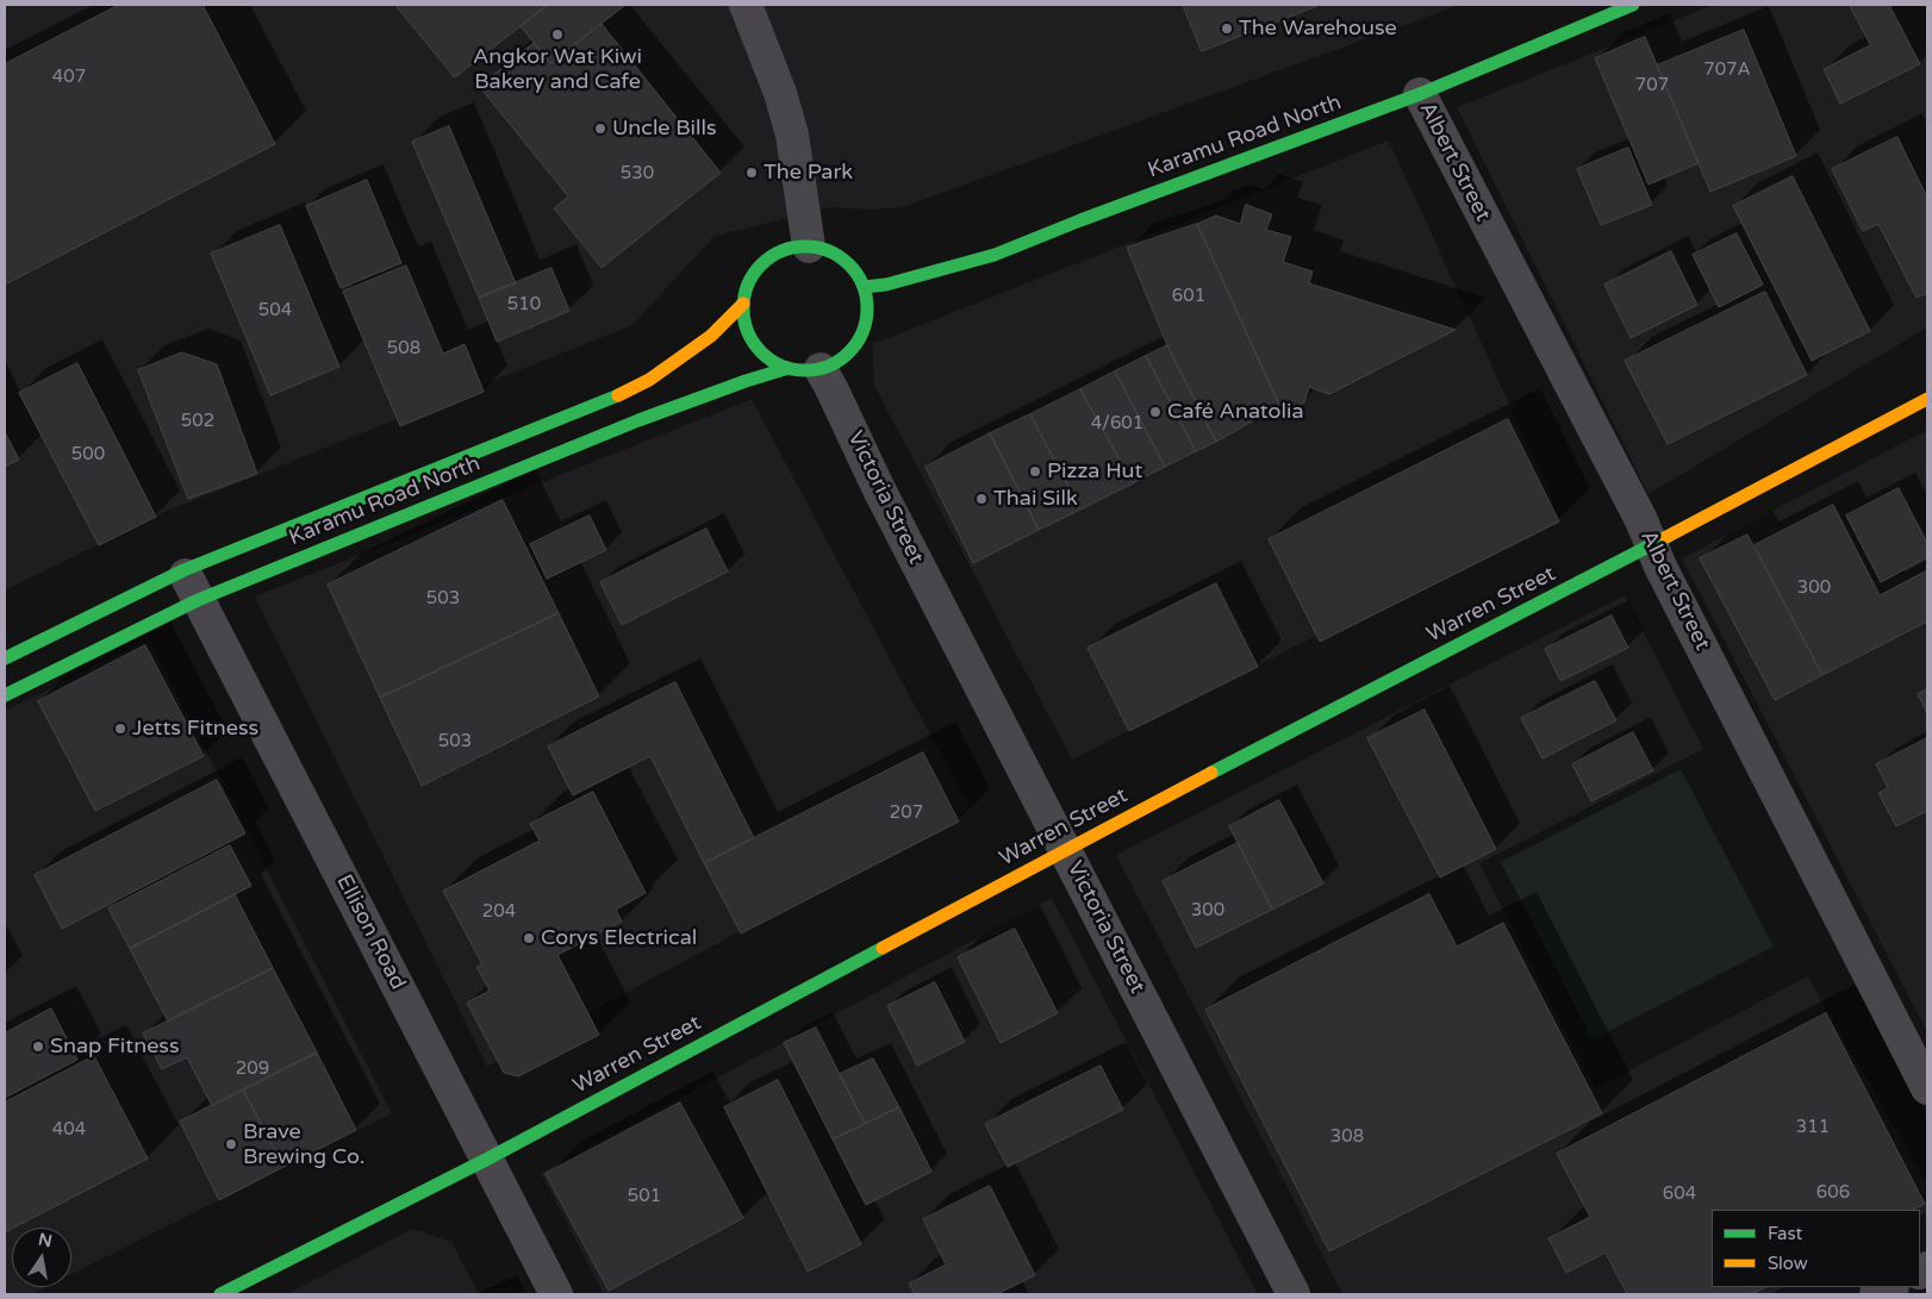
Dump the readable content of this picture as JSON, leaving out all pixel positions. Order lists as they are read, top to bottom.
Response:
{
  "streets": {
    "main road": ["Karamu Road North", "Warren Street"],
    "street": ["Albert Street", "Victoria Street", "Ellison Road"]
  },
  "crossings": [
    ["Karamu Road North", "Albert Street"],
    ["Karamu Road North", "Victoria Street"],
    ["Karamu Road North", "Ellison Road"],
    ["Albert Street", "Warren Street"],
    ["Victoria Street", "Warren Street"],
    ["Warren Street", "Ellison Road"]
  ],
  "places": [
    "The Warehouse",
    "Angkor Wat Kiwi Bakery and Cafe",
    "Uncle Bills",
    "The Park",
    "Café Anatolia",
    "Pizza Hut",
    "Thai Silk",
    "Jetts Fitness",
    "Corys Electrical",
    "Snap Fitness",
    "Brave Brewing Co."
  ],
  "house_numbers": [
    "707A",
    "407",
    "707",
    "530",
    "601",
    "510",
    "504",
    "508",
    "502",
    "4/601",
    "500",
    "300",
    "503",
    "503",
    "207",
    "300",
    "204",
    "209",
    "311",
    "404",
    "308",
    "606",
    "604",
    "501"
  ],
  "legend": ["Fast", "Slow"],
  "north": "top"
}
